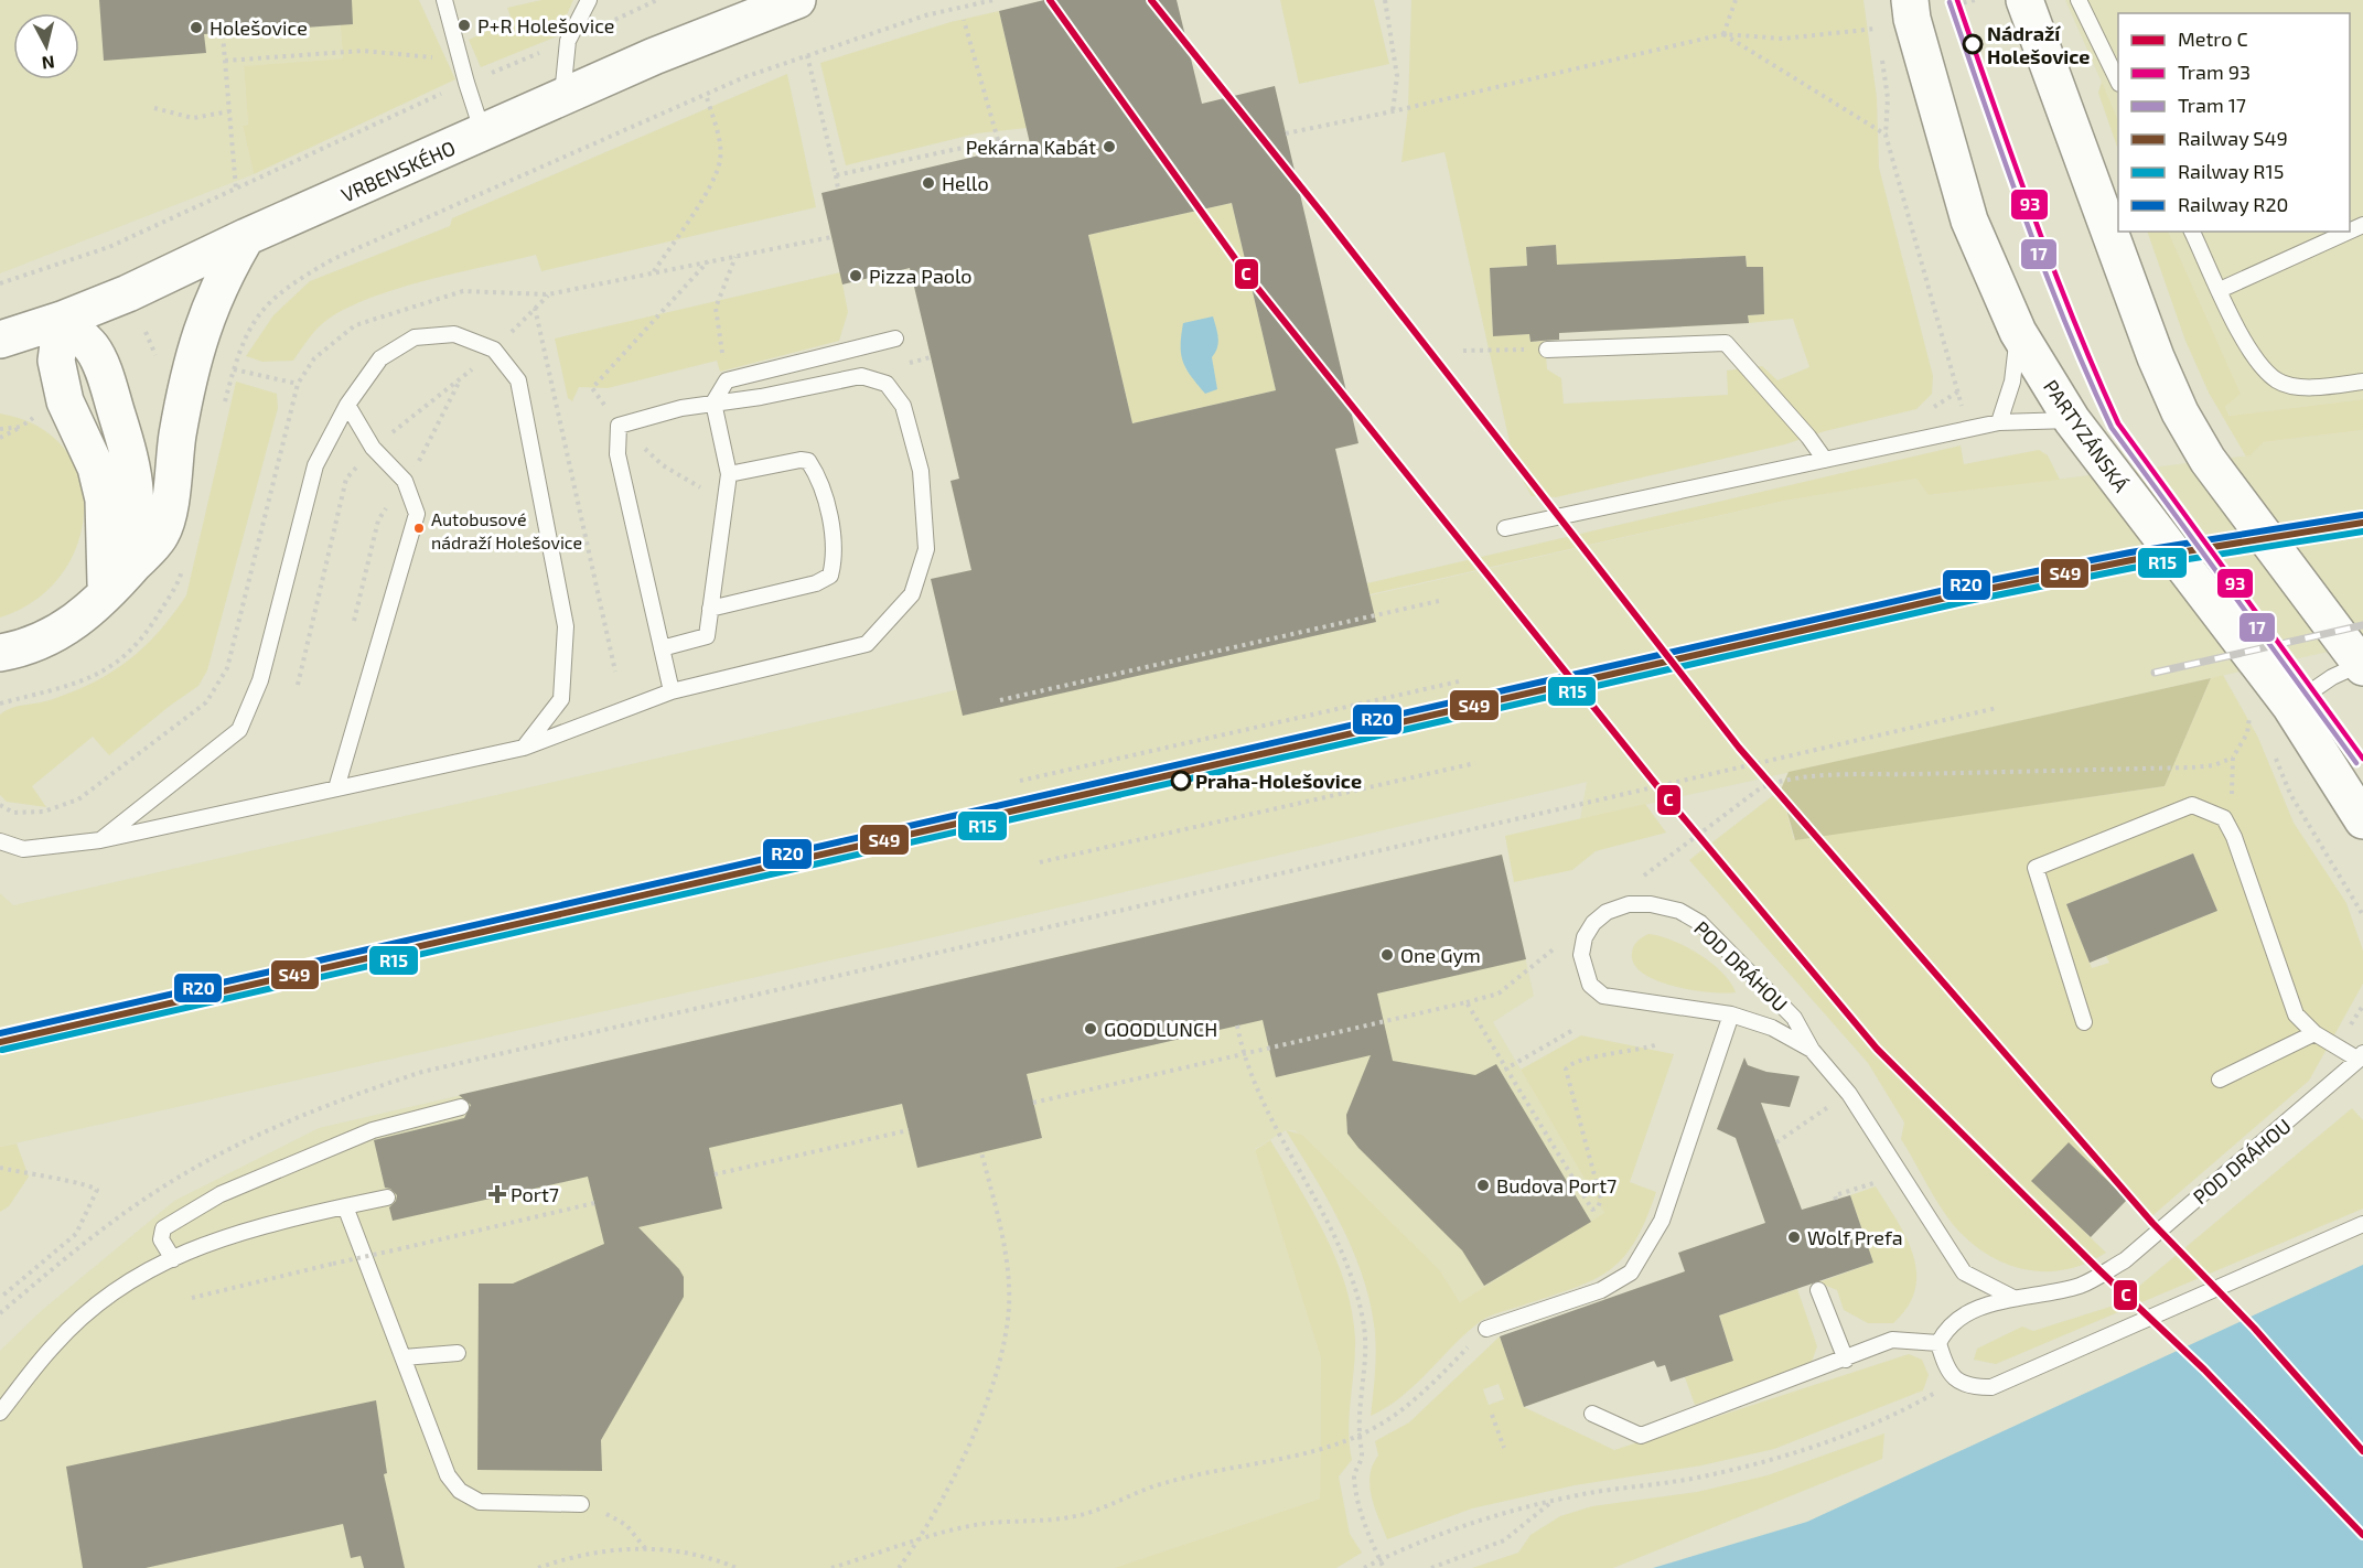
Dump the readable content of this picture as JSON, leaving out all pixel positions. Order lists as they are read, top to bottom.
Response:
{
  "streets": {
    "main road": ["VRBENSKÉHO", "PARTYZÁNSKÁ"],
    "lane": ["POD DRÁHOU"]
  },
  "places": {
    "other": [
      "P+R Holešovice",
      "Holešovice",
      "Nádraží Holešovice",
      "Pekárna Kabát",
      "Hello",
      "Pizza Paolo",
      "Autobusové nádraží Holešovice",
      "Praha-Holešovice",
      "One Gym",
      "GOODLUNCH",
      "Budova Port7",
      "Wolf Prefa"
    ],
    "health": ["Port7"]
  },
  "lines": [
    "metro line C",
    "tram line 93",
    "tram line 17",
    "rail line R20",
    "rail line S49",
    "rail line R15"
  ],
  "legend": [
    "Metro C",
    "Tram 93",
    "Tram 17",
    "Railway S49",
    "Railway R15",
    "Railway R20"
  ],
  "north": "bottom"
}
